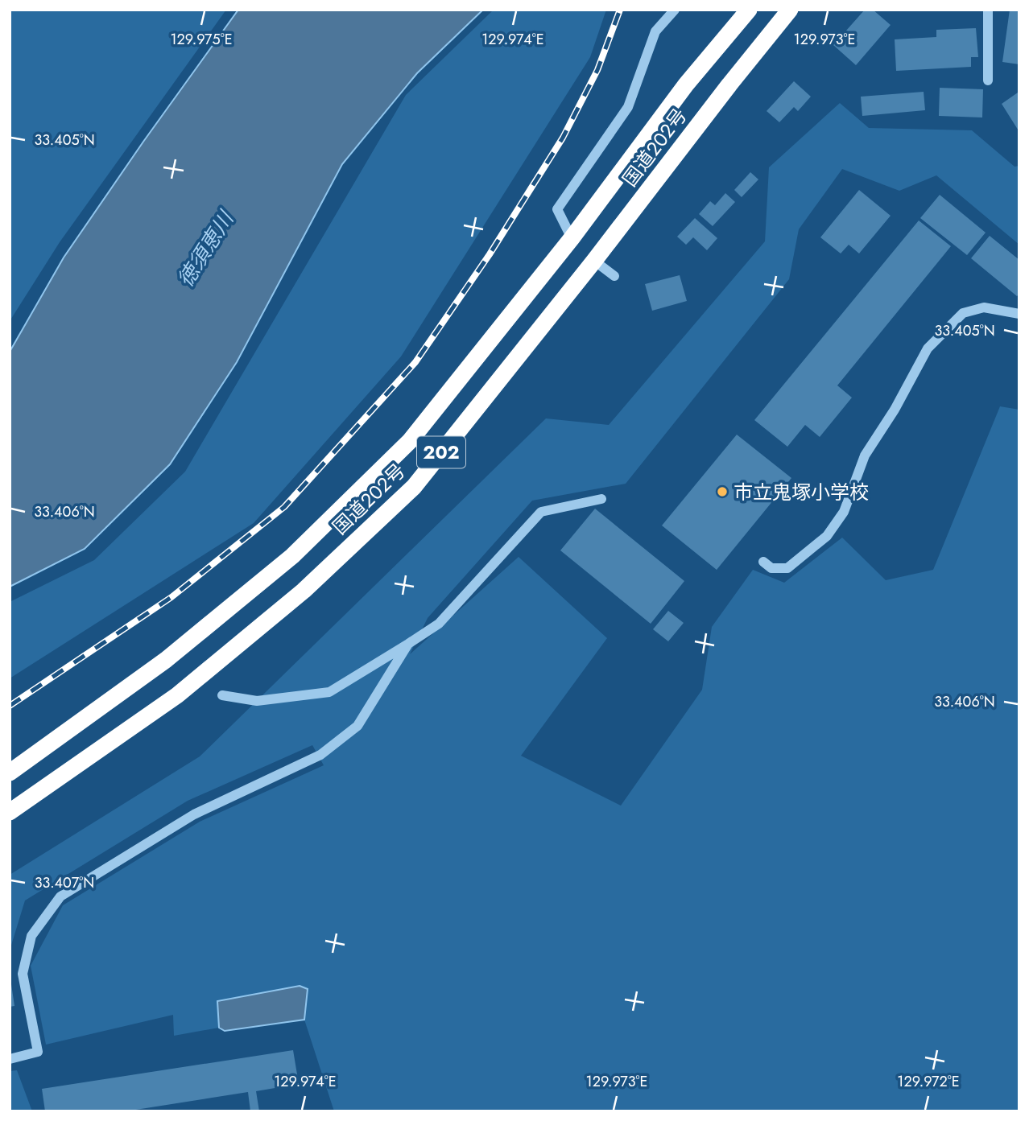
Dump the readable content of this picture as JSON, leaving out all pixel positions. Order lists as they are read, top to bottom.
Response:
{
  "streets": {
    "highway": ["国道202号", "202"]
  },
  "water": ["徳須恵川"],
  "places": ["市立鬼塚小学校"],
  "coordinates": [
    "129.975°E",
    "129.974°E",
    "129.973°E",
    "33.405°N",
    "33.406°N",
    "33.407°N",
    "129.972°E"
  ]
}
